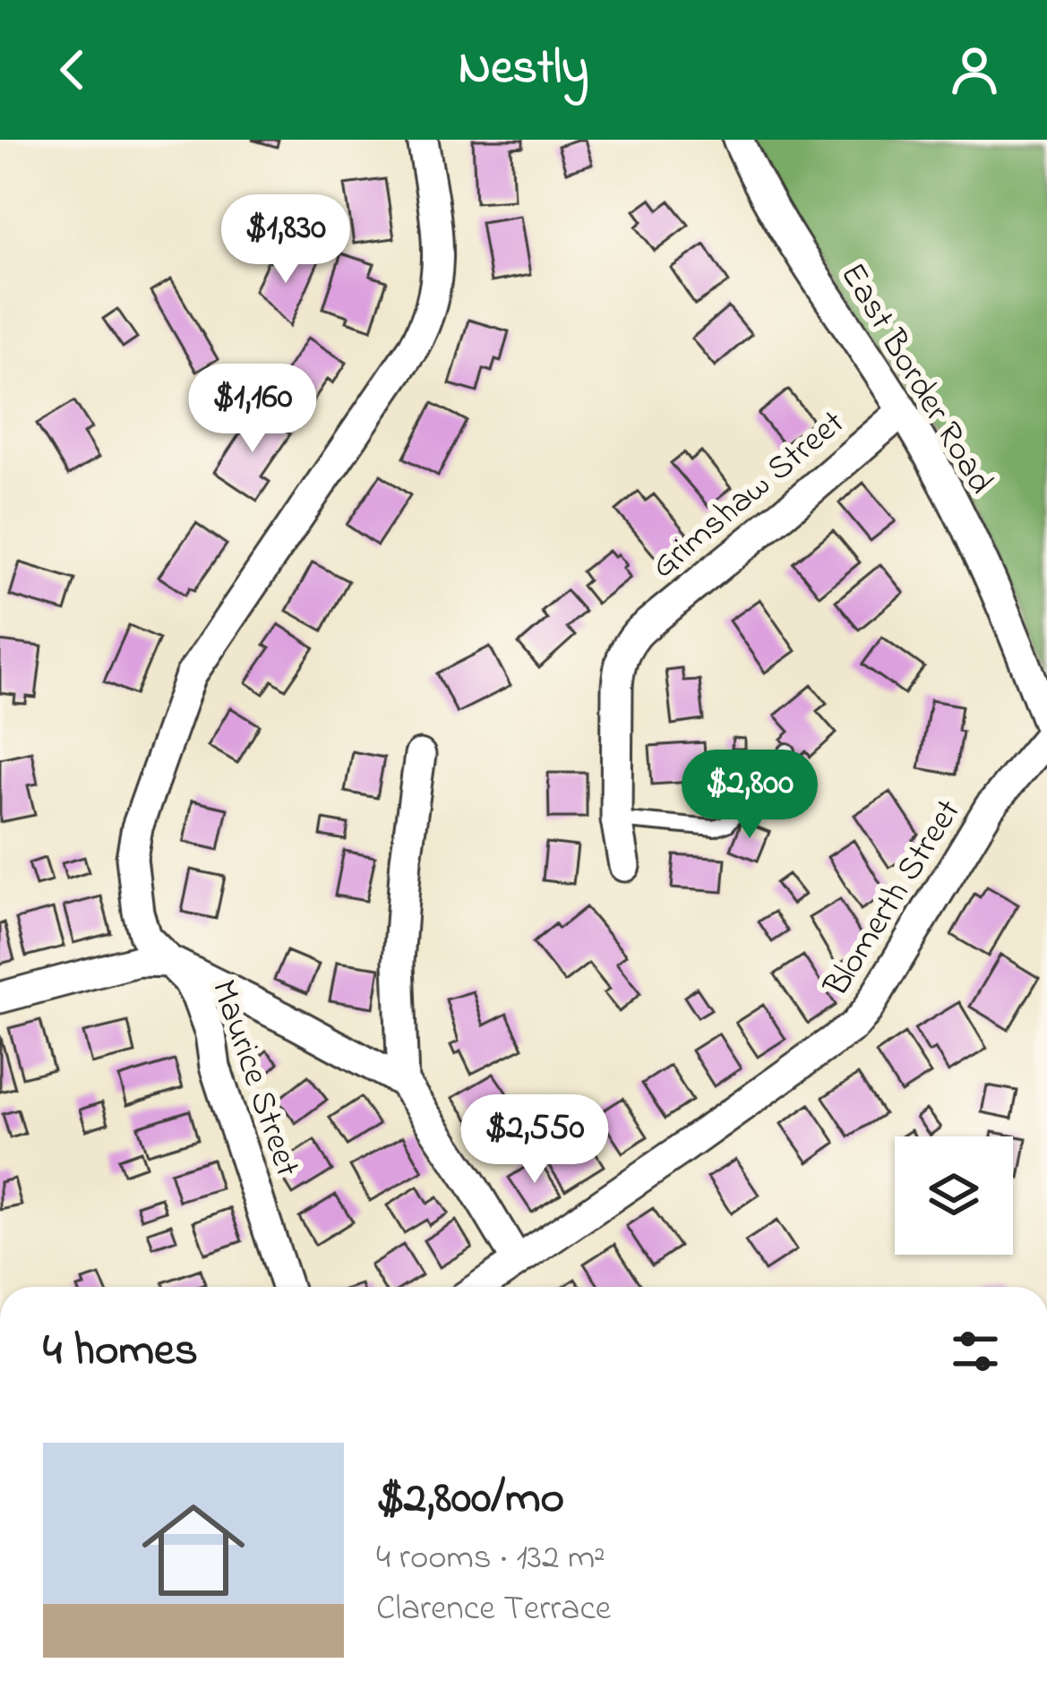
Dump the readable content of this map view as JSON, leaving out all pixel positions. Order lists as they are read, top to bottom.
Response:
{
  "streets": {
    "street": [
      "East Border Road",
      "Grimshaw Street",
      "Blomerth Street",
      "Maurice Street"
    ]
  },
  "crossings": [
    ["East Border Road", "Grimshaw Street"]
  ],
  "page": {
    "header": "Nestly",
    "price": [
      "$1,830",
      "$1,160",
      "$2,800",
      "$2,550"
    ],
    "heading": "4 homes",
    "list": [
      {
        "name": "$2,800/mo",
        "note": "4 rooms · 132 m² · Clarence Terrace"
      }
    ]
  }
}
